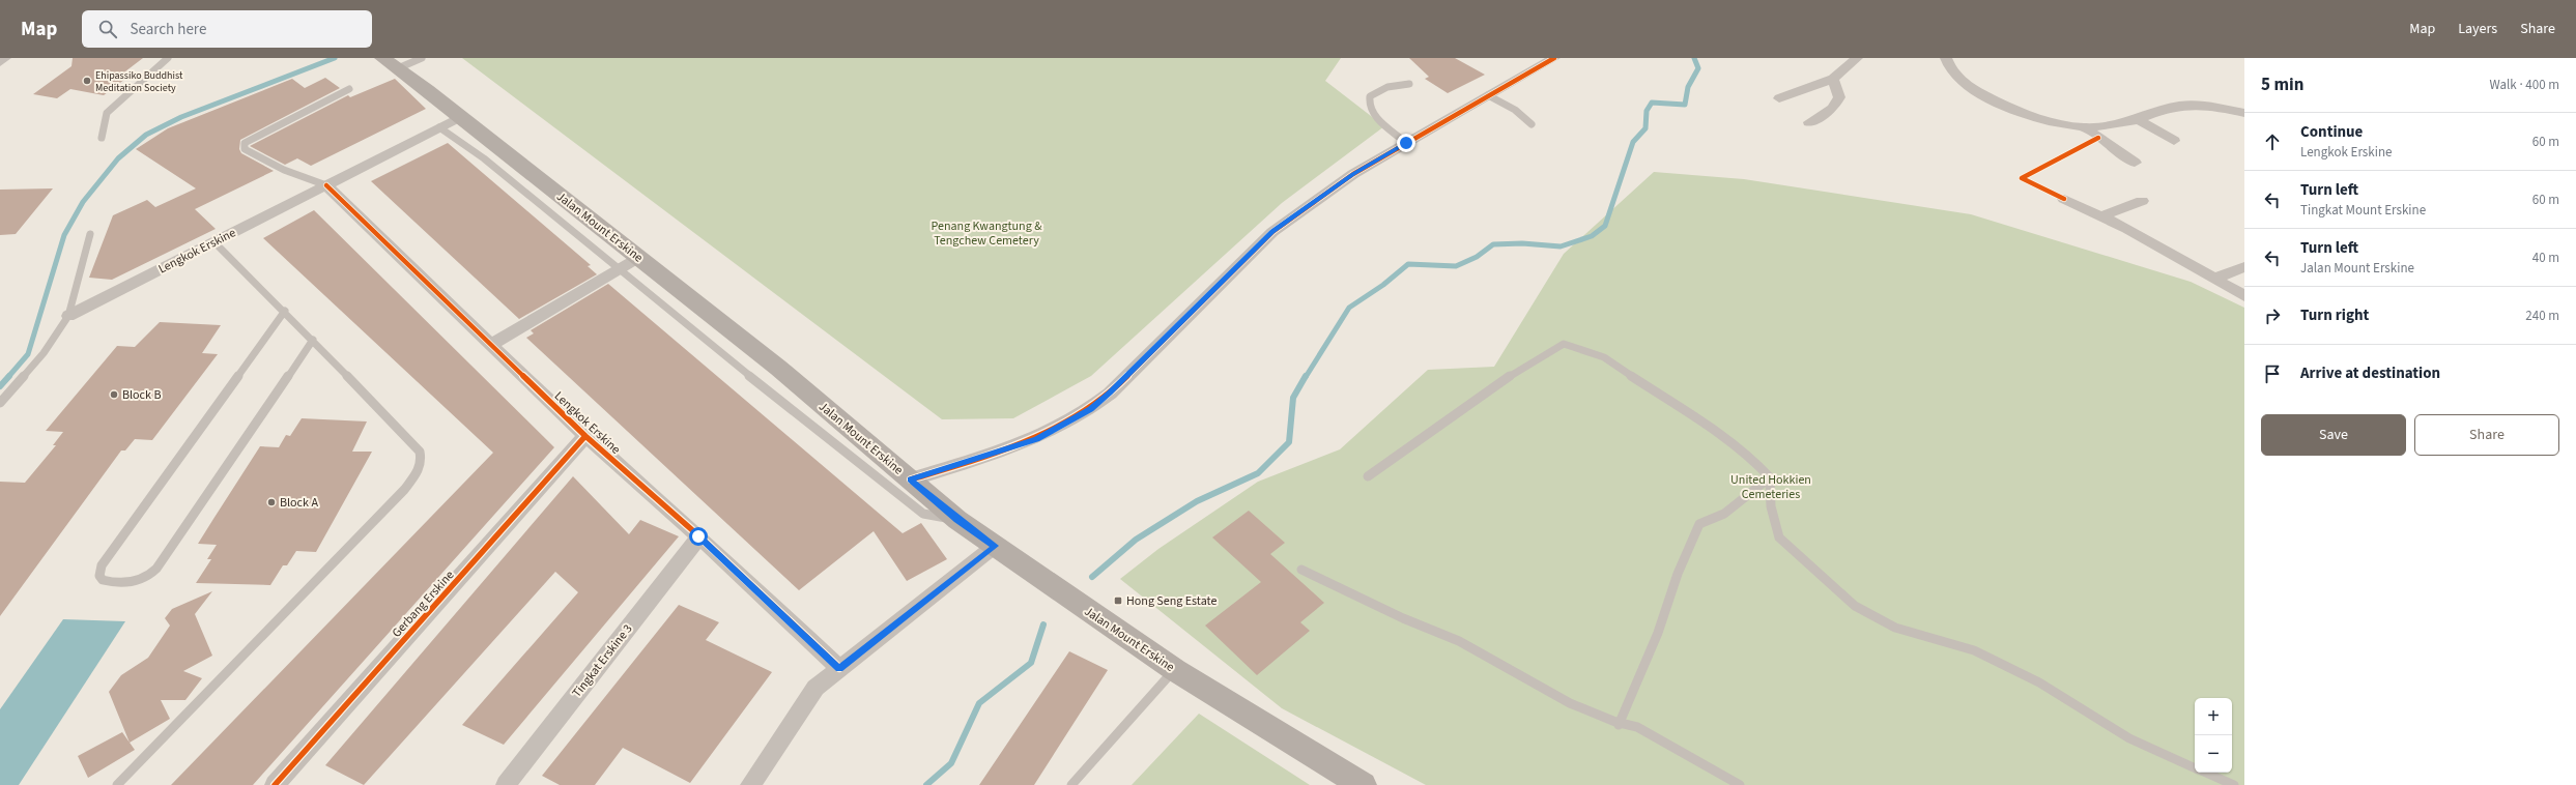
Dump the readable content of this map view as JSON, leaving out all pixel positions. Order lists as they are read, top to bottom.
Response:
{
  "streets": {
    "main road": ["Jalan Mount Erskine"],
    "street": ["Lengkok Erskine", "Gerbang Erskine", "Tingkat Erskine 3"]
  },
  "crossings": [
    ["Jalan Mount Erskine", "Lengkok Erskine"],
    ["Lengkok Erskine", "Gerbang Erskine"],
    ["Lengkok Erskine", "Tingkat Erskine 3"]
  ],
  "parks": ["Penang Kwangtung & Tengchew Cemetery", "United Hokkien Cemeteries"],
  "places": {
    "other": ["Ehipassiko Buddhist Meditation Society", "Block B", "Block A"],
    "transit": ["Hong Seng Estate"]
  },
  "page": {
    "header": "Map",
    "search": "Search here",
    "nav": ["Map", "Layers", "Share"],
    "heading": ["5 min", "Walk · 400 m"],
    "list": [
      ["Continue", "Lengkok Erskine", "60 m"],
      ["Turn left", "Tingkat Mount Erskine", "60 m"],
      ["Turn left", "Jalan Mount Erskine", "40 m"],
      ["Turn right", "240 m"],
      "Arrive at destination"
    ],
    "buttons": ["Save", "Share"],
    "map_buttons": ["+", "−"]
  }
}
